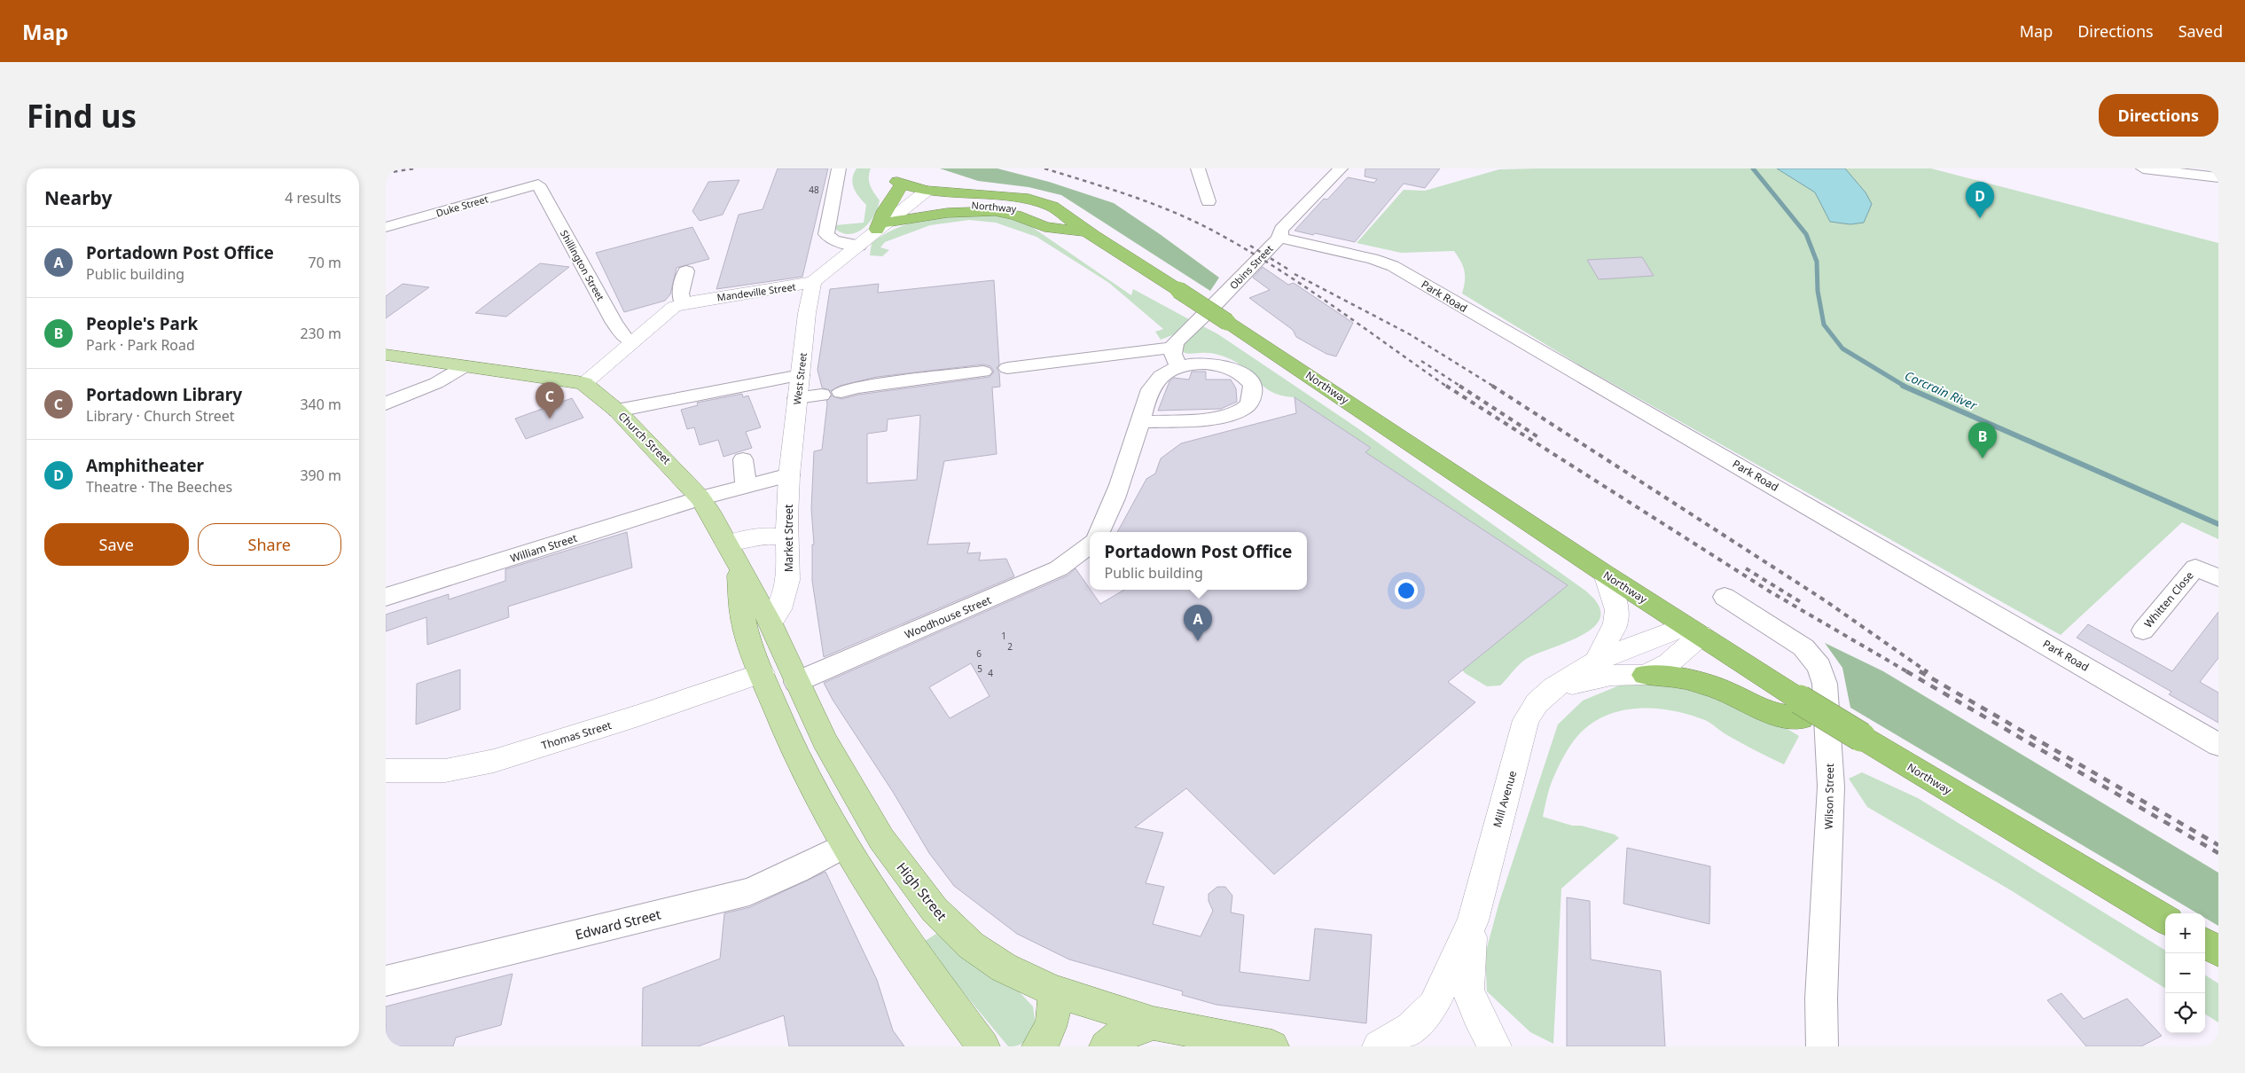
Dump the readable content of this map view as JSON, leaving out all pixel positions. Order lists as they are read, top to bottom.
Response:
{
  "streets": {
    "highway": ["Northway"],
    "main road": ["Church Street", "High Street"],
    "street": [
      "Duke Street",
      "Shillington Street",
      "Obins Street",
      "Mandeville Street",
      "Park Road",
      "West Street",
      "Market Street",
      "William Street",
      "Whitten Close",
      "Woodhouse Street",
      "Thomas Street",
      "Wilson Street",
      "Mill Avenue",
      "Edward Street"
    ]
  },
  "crossings": [
    ["Duke Street", "Shillington Street"],
    ["Northway", "Mill Avenue"],
    ["Shillington Street", "Mandeville Street"],
    ["Obins Street", "Park Road"],
    ["Mandeville Street", "West Street"],
    ["Mandeville Street", "Church Street"],
    ["West Street", "Market Street"],
    ["West Street", "William Street"],
    ["Church Street", "William Street"],
    ["Market Street", "William Street"],
    ["Woodhouse Street", "High Street"]
  ],
  "water": ["Corcrain River"],
  "house_numbers": [
    "48",
    "1",
    "2",
    "6",
    "5",
    "4"
  ],
  "page": {
    "header": "Map",
    "nav": ["Map", "Directions", "Saved"],
    "buttons": [
      "Directions",
      ["Save", "Share"]
    ],
    "title": "Find us",
    "heading": ["Nearby", "4 results"],
    "pins": [
      "D",
      "C",
      "B",
      "A"
    ],
    "list": [
      {
        "mark": "A",
        "name": "Portadown Post Office",
        "note": "Public building",
        "value": "70 m"
      },
      {
        "mark": "B",
        "name": "People's Park",
        "note": "Park · Park Road",
        "value": "230 m"
      },
      {
        "mark": "C",
        "name": "Portadown Library",
        "note": "Library · Church Street",
        "value": "340 m"
      },
      {
        "mark": "D",
        "name": "Amphitheater",
        "note": "Theatre · The Beeches",
        "value": "390 m"
      }
    ],
    "popup": ["Portadown Post Office", "Public building"],
    "map_buttons": ["+", "−"]
  }
}
